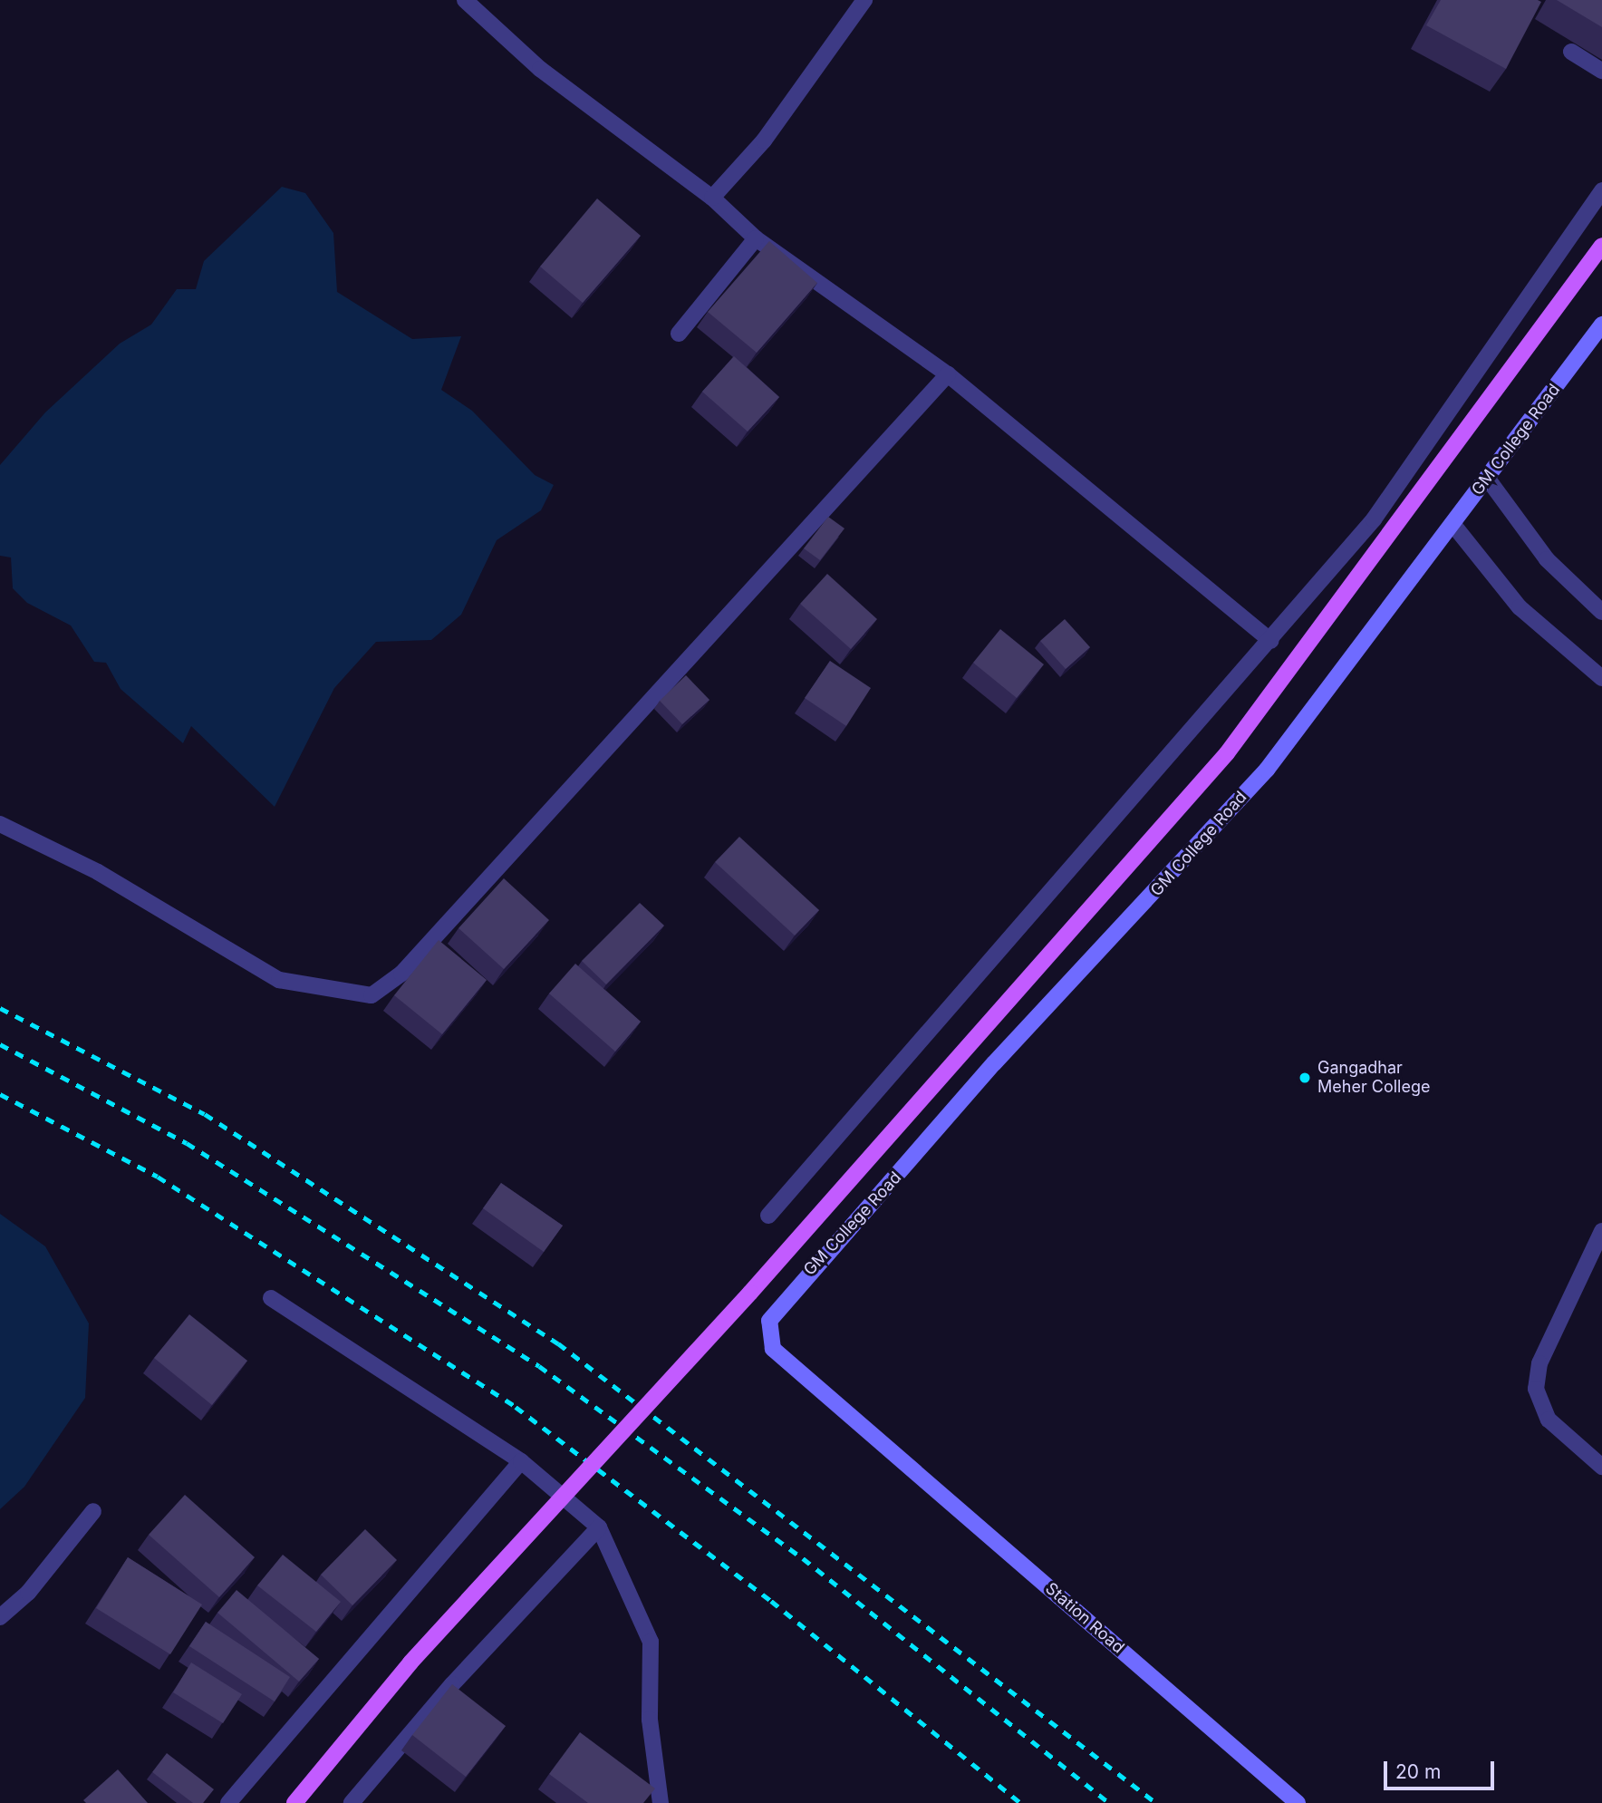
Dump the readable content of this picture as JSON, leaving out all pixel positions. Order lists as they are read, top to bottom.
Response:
{
  "streets": {
    "street": ["GM College Road", "Station Road"]
  },
  "crossings": [
    ["GM College Road", "Station Road"]
  ],
  "places": ["Gangadhar Meher College"],
  "scale_bar": "20 m"
}
